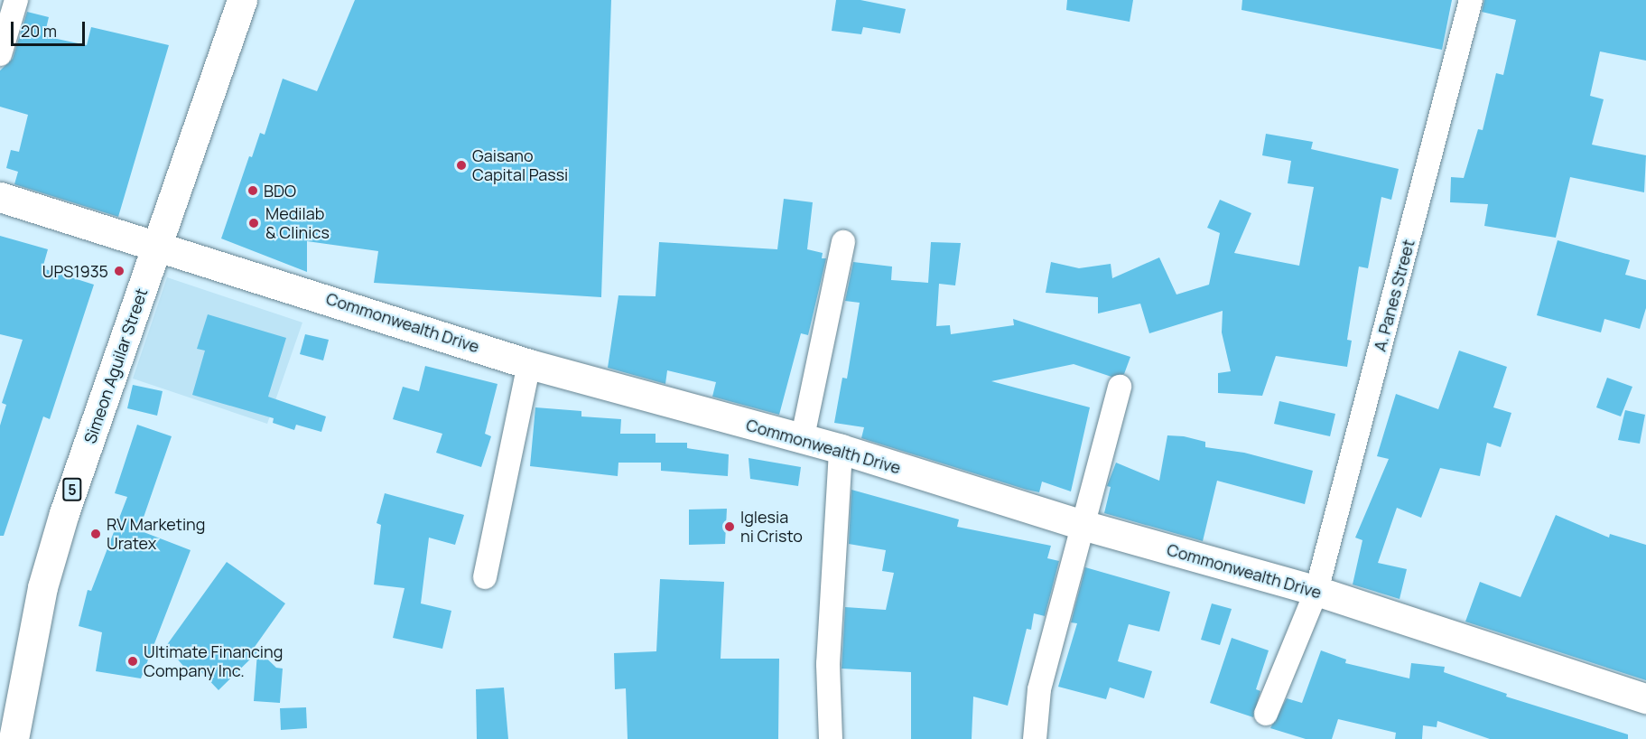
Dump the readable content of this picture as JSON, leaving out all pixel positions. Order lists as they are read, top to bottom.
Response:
{
  "streets": {
    "main road": ["Commonwealth Drive", "Simeon Aguilar Street", "5"],
    "street": ["A. Panes Street"]
  },
  "crossings": [
    ["A. Panes Street", "Commonwealth Drive"],
    ["Commonwealth Drive", "Simeon Aguilar Street"]
  ],
  "places": [
    "Gaisano Capital Passi",
    "BDO",
    "Medilab & Clinics",
    "UPS1935",
    "Iglesia ni Cristo",
    "RV Marketing Uratex",
    "Ultimate Financing Company Inc."
  ],
  "scale_bar": "20 m"
}
